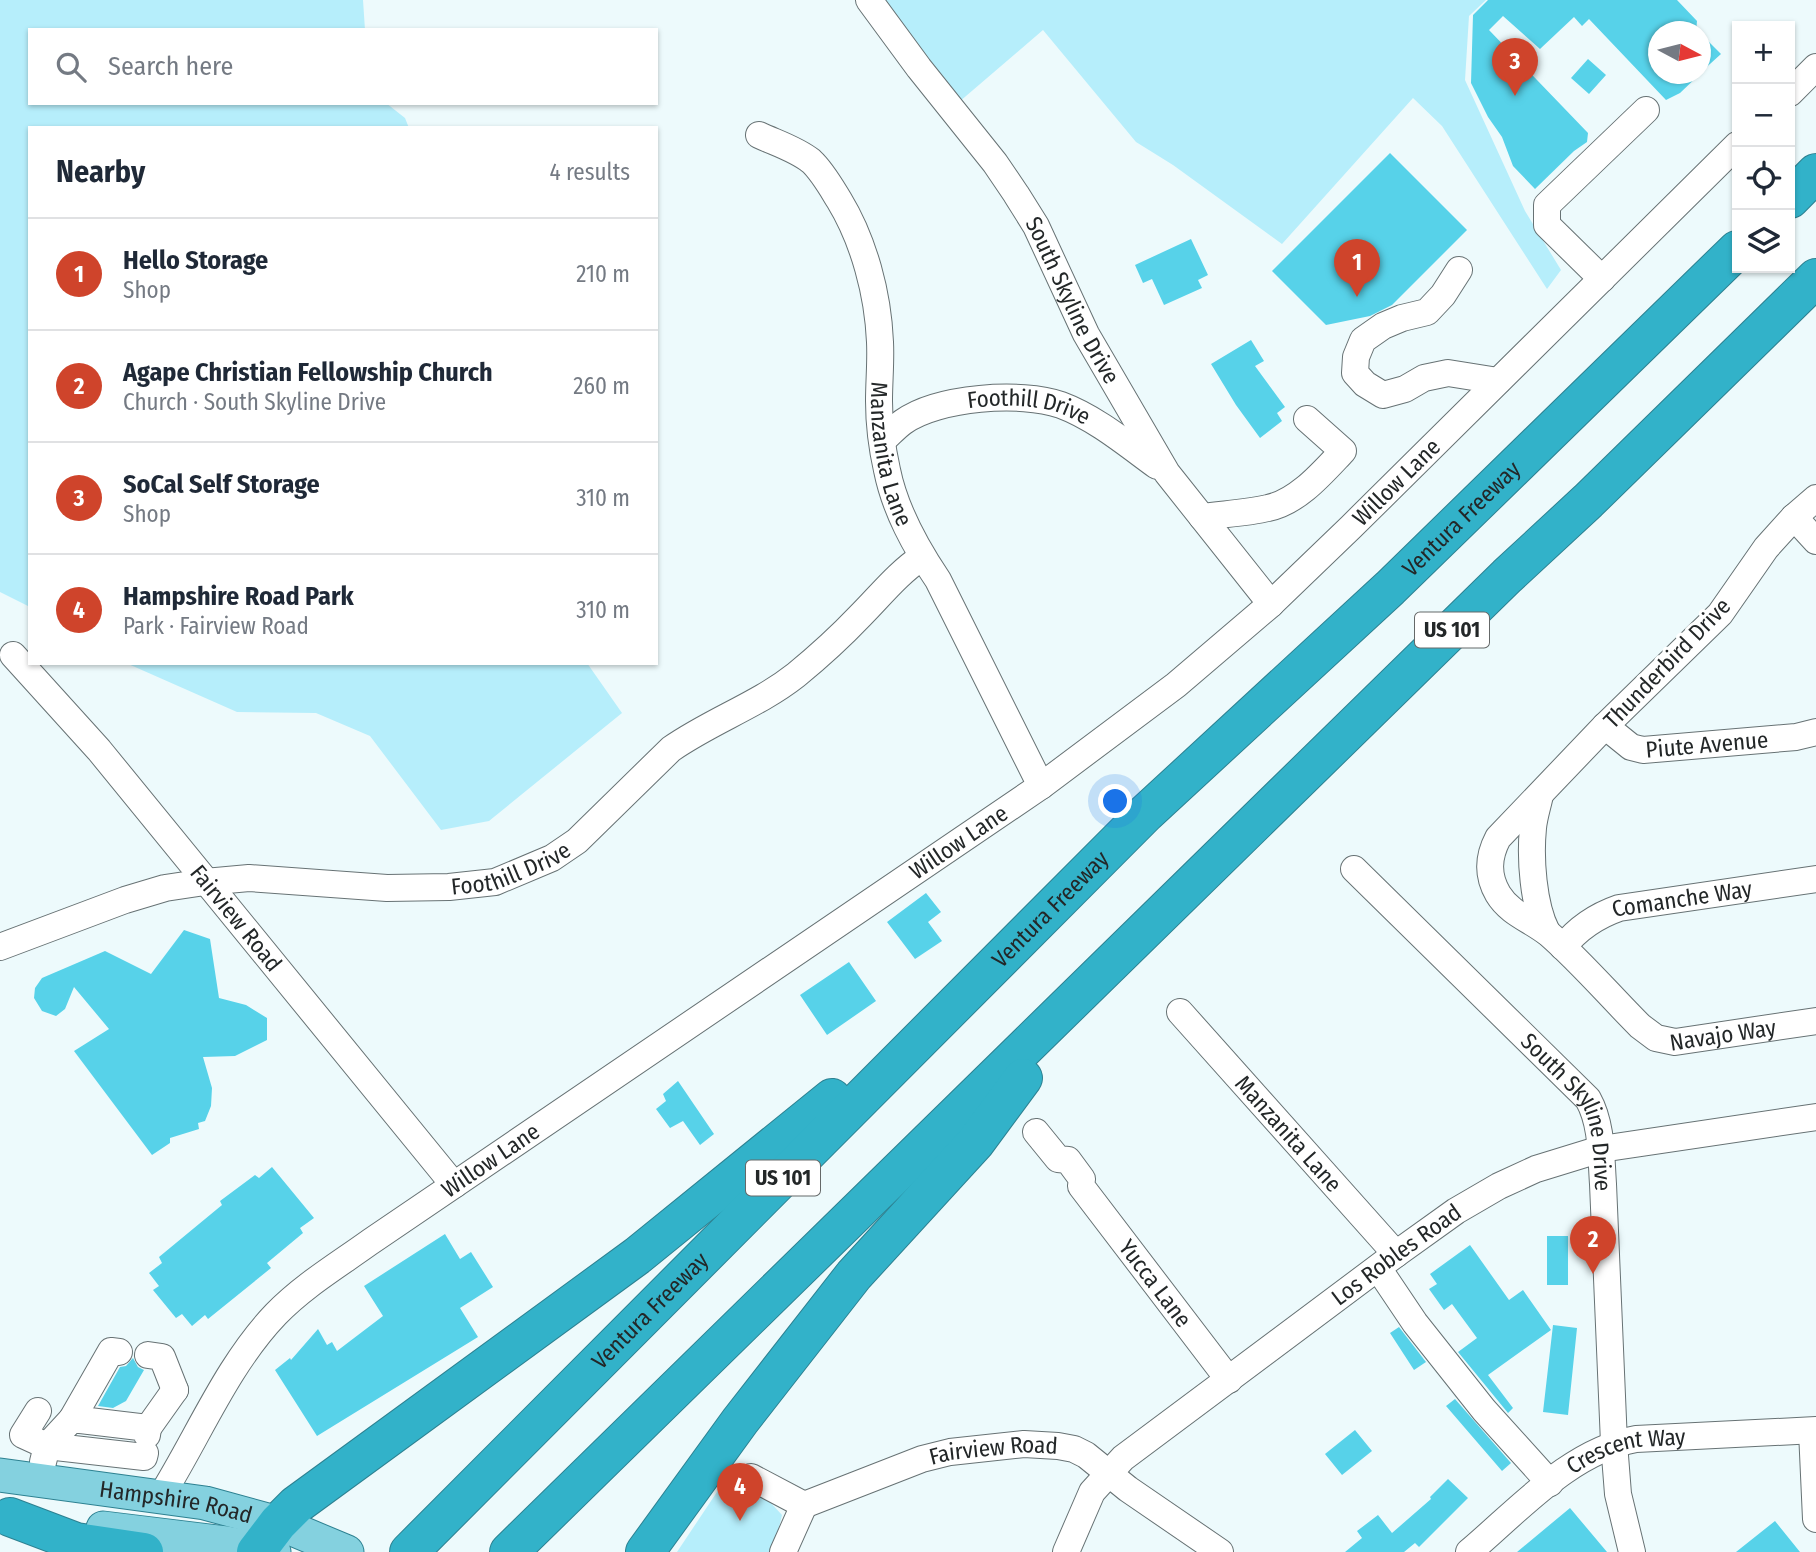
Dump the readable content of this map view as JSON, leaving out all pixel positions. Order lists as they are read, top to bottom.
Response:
{
  "streets": {
    "highway": ["Ventura Freeway", "US 101"],
    "main road": ["Hampshire Road"],
    "street": [
      "South Skyline Drive",
      "Foothill Drive",
      "Manzanita Lane",
      "Willow Lane",
      "Thunderbird Drive",
      "Piute Avenue",
      "Comanche Way",
      "Fairview Road",
      "Navajo Way",
      "Los Robles Road",
      "Yucca Lane",
      "Crescent Way"
    ]
  },
  "crossings": [
    ["South Skyline Drive", "Foothill Drive"],
    ["South Skyline Drive", "Willow Lane"],
    ["South Skyline Drive", "Los Robles Road"],
    ["South Skyline Drive", "Crescent Way"],
    ["Foothill Drive", "Manzanita Lane"],
    ["Foothill Drive", "Fairview Road"],
    ["Manzanita Lane", "Willow Lane"],
    ["Manzanita Lane", "Los Robles Road"],
    ["Manzanita Lane", "Crescent Way"],
    ["Willow Lane", "Fairview Road"],
    ["Willow Lane", "Hampshire Road"],
    ["Thunderbird Drive", "Piute Avenue"],
    ["Thunderbird Drive", "Navajo Way"],
    ["Comanche Way", "Navajo Way"],
    ["Fairview Road", "Los Robles Road"],
    ["Los Robles Road", "Yucca Lane"]
  ],
  "north": "right",
  "page": {
    "map_buttons": ["+", "−"],
    "search": "Search here",
    "pins": [
      "3",
      "1",
      "2",
      "4"
    ],
    "heading": ["Nearby", "4 results"],
    "list": [
      {
        "mark": "1",
        "name": "Hello Storage",
        "note": "Shop",
        "value": "210 m"
      },
      {
        "mark": "2",
        "name": "Agape Christian Fellowship Church",
        "note": "Church · South Skyline Drive",
        "value": "260 m"
      },
      {
        "mark": "3",
        "name": "SoCal Self Storage",
        "note": "Shop",
        "value": "310 m"
      },
      {
        "mark": "4",
        "name": "Hampshire Road Park",
        "note": "Park · Fairview Road",
        "value": "310 m"
      }
    ]
  }
}
